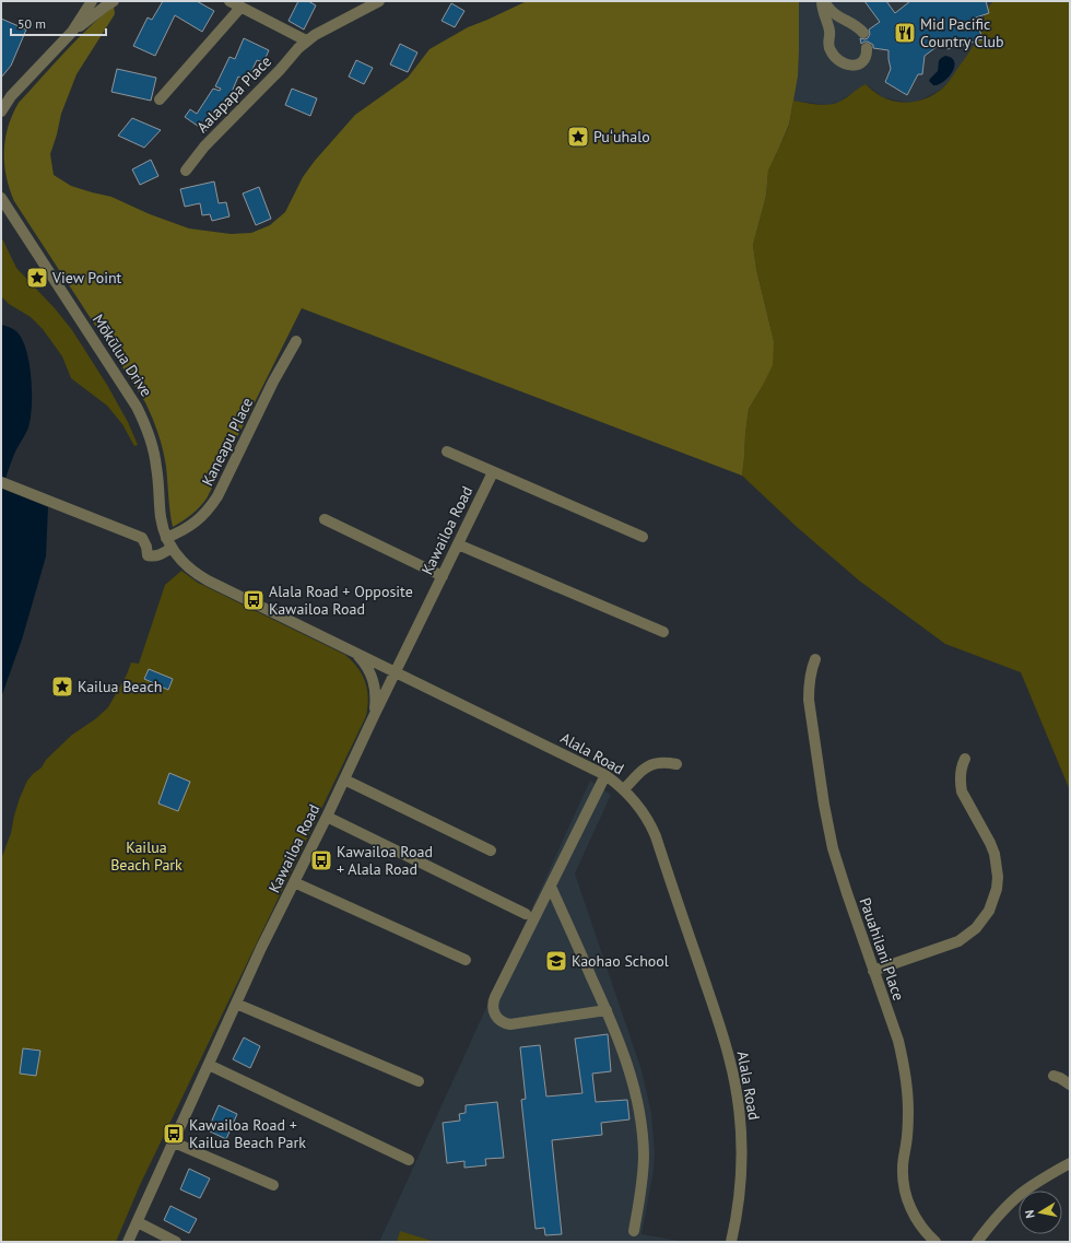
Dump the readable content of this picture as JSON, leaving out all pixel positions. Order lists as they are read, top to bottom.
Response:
{
  "streets": {
    "street": [
      "Aalapapa Place",
      "Mōkūlua Drive",
      "Kaneapu Place",
      "Kawailoa Road",
      "Alala Road",
      "Pauahilani Place"
    ]
  },
  "crossings": [
    ["Mōkūlua Drive", "Kaneapu Place"],
    ["Mōkūlua Drive", "Alala Road"],
    ["Kaneapu Place", "Alala Road"],
    ["Kawailoa Road", "Alala Road"]
  ],
  "parks": ["Kailua Beach Park"],
  "places": {
    "restaurant": ["Mid Pacific Country Club"],
    "place": ["Puʻuhalo", "View Point", "Kailua Beach"],
    "bus stop": ["Alala Road + Opposite Kawailoa Road", "Kawailoa Road + Alala Road", "Kawailoa Road + Kailua Beach Park"],
    "school or university": ["Kaohao School"]
  },
  "scale_bar": "50 m",
  "north": "left"
}
